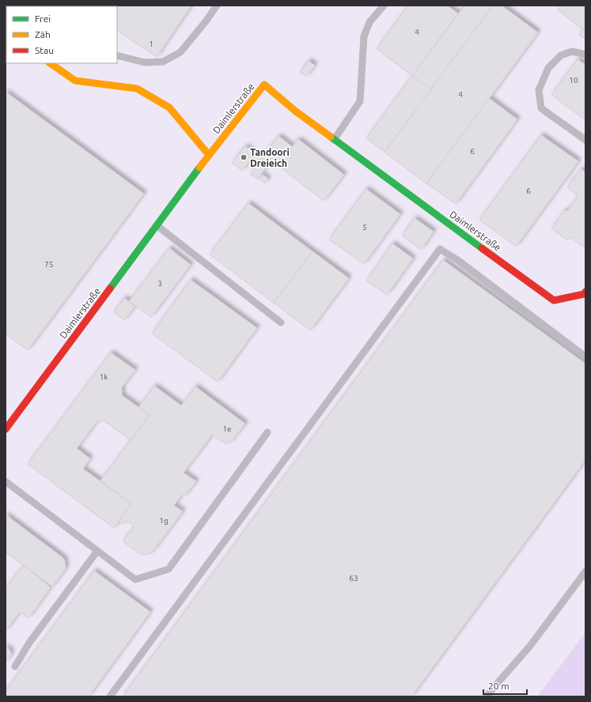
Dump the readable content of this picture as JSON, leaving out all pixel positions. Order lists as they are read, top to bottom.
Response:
{
  "streets": {
    "street": ["Daimlerstraße"]
  },
  "places": ["Tandoori Dreieich"],
  "house_numbers": [
    "4",
    "1",
    "10",
    "4",
    "6",
    "6",
    "5",
    "75",
    "3",
    "1k",
    "1e",
    "1g",
    "63"
  ],
  "legend": ["Frei", "Zäh", "Stau"],
  "scale_bar": "20 m"
}
